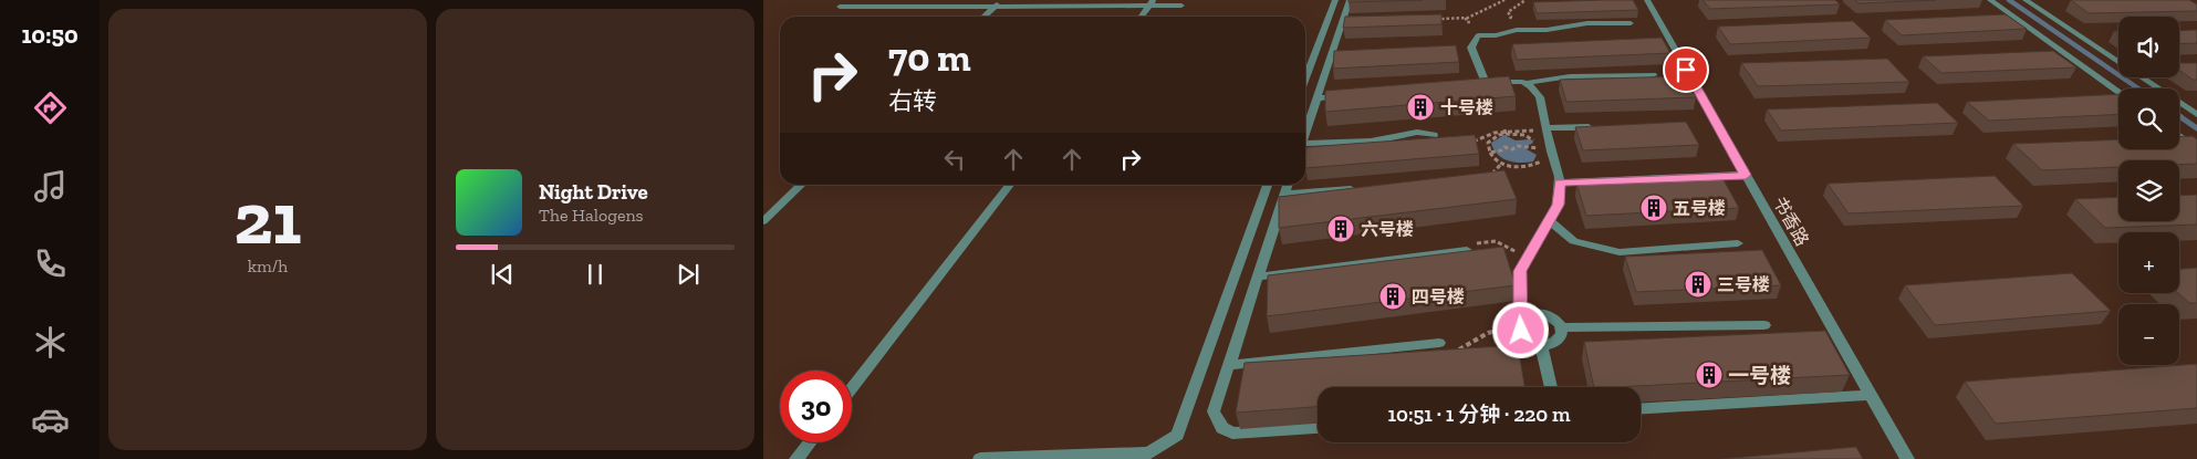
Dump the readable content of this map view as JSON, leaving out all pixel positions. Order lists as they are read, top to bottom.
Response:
{
  "streets": {
    "street": ["书香路"]
  },
  "places": {
    "building": [
      "十号楼",
      "五号楼",
      "六号楼",
      "三号楼",
      "四号楼",
      "一号楼"
    ]
  },
  "page": {
    "tabs": "10:50",
    "tile": ["21", "km/h"],
    "map_buttons": ["+", "−"],
    "turn": ["70 m", "右转"],
    "song": ["Night Drive", "The Halogens"],
    "limit": "30",
    "trip": "10:51 · 1 分钟 · 220 m"
  }
}
